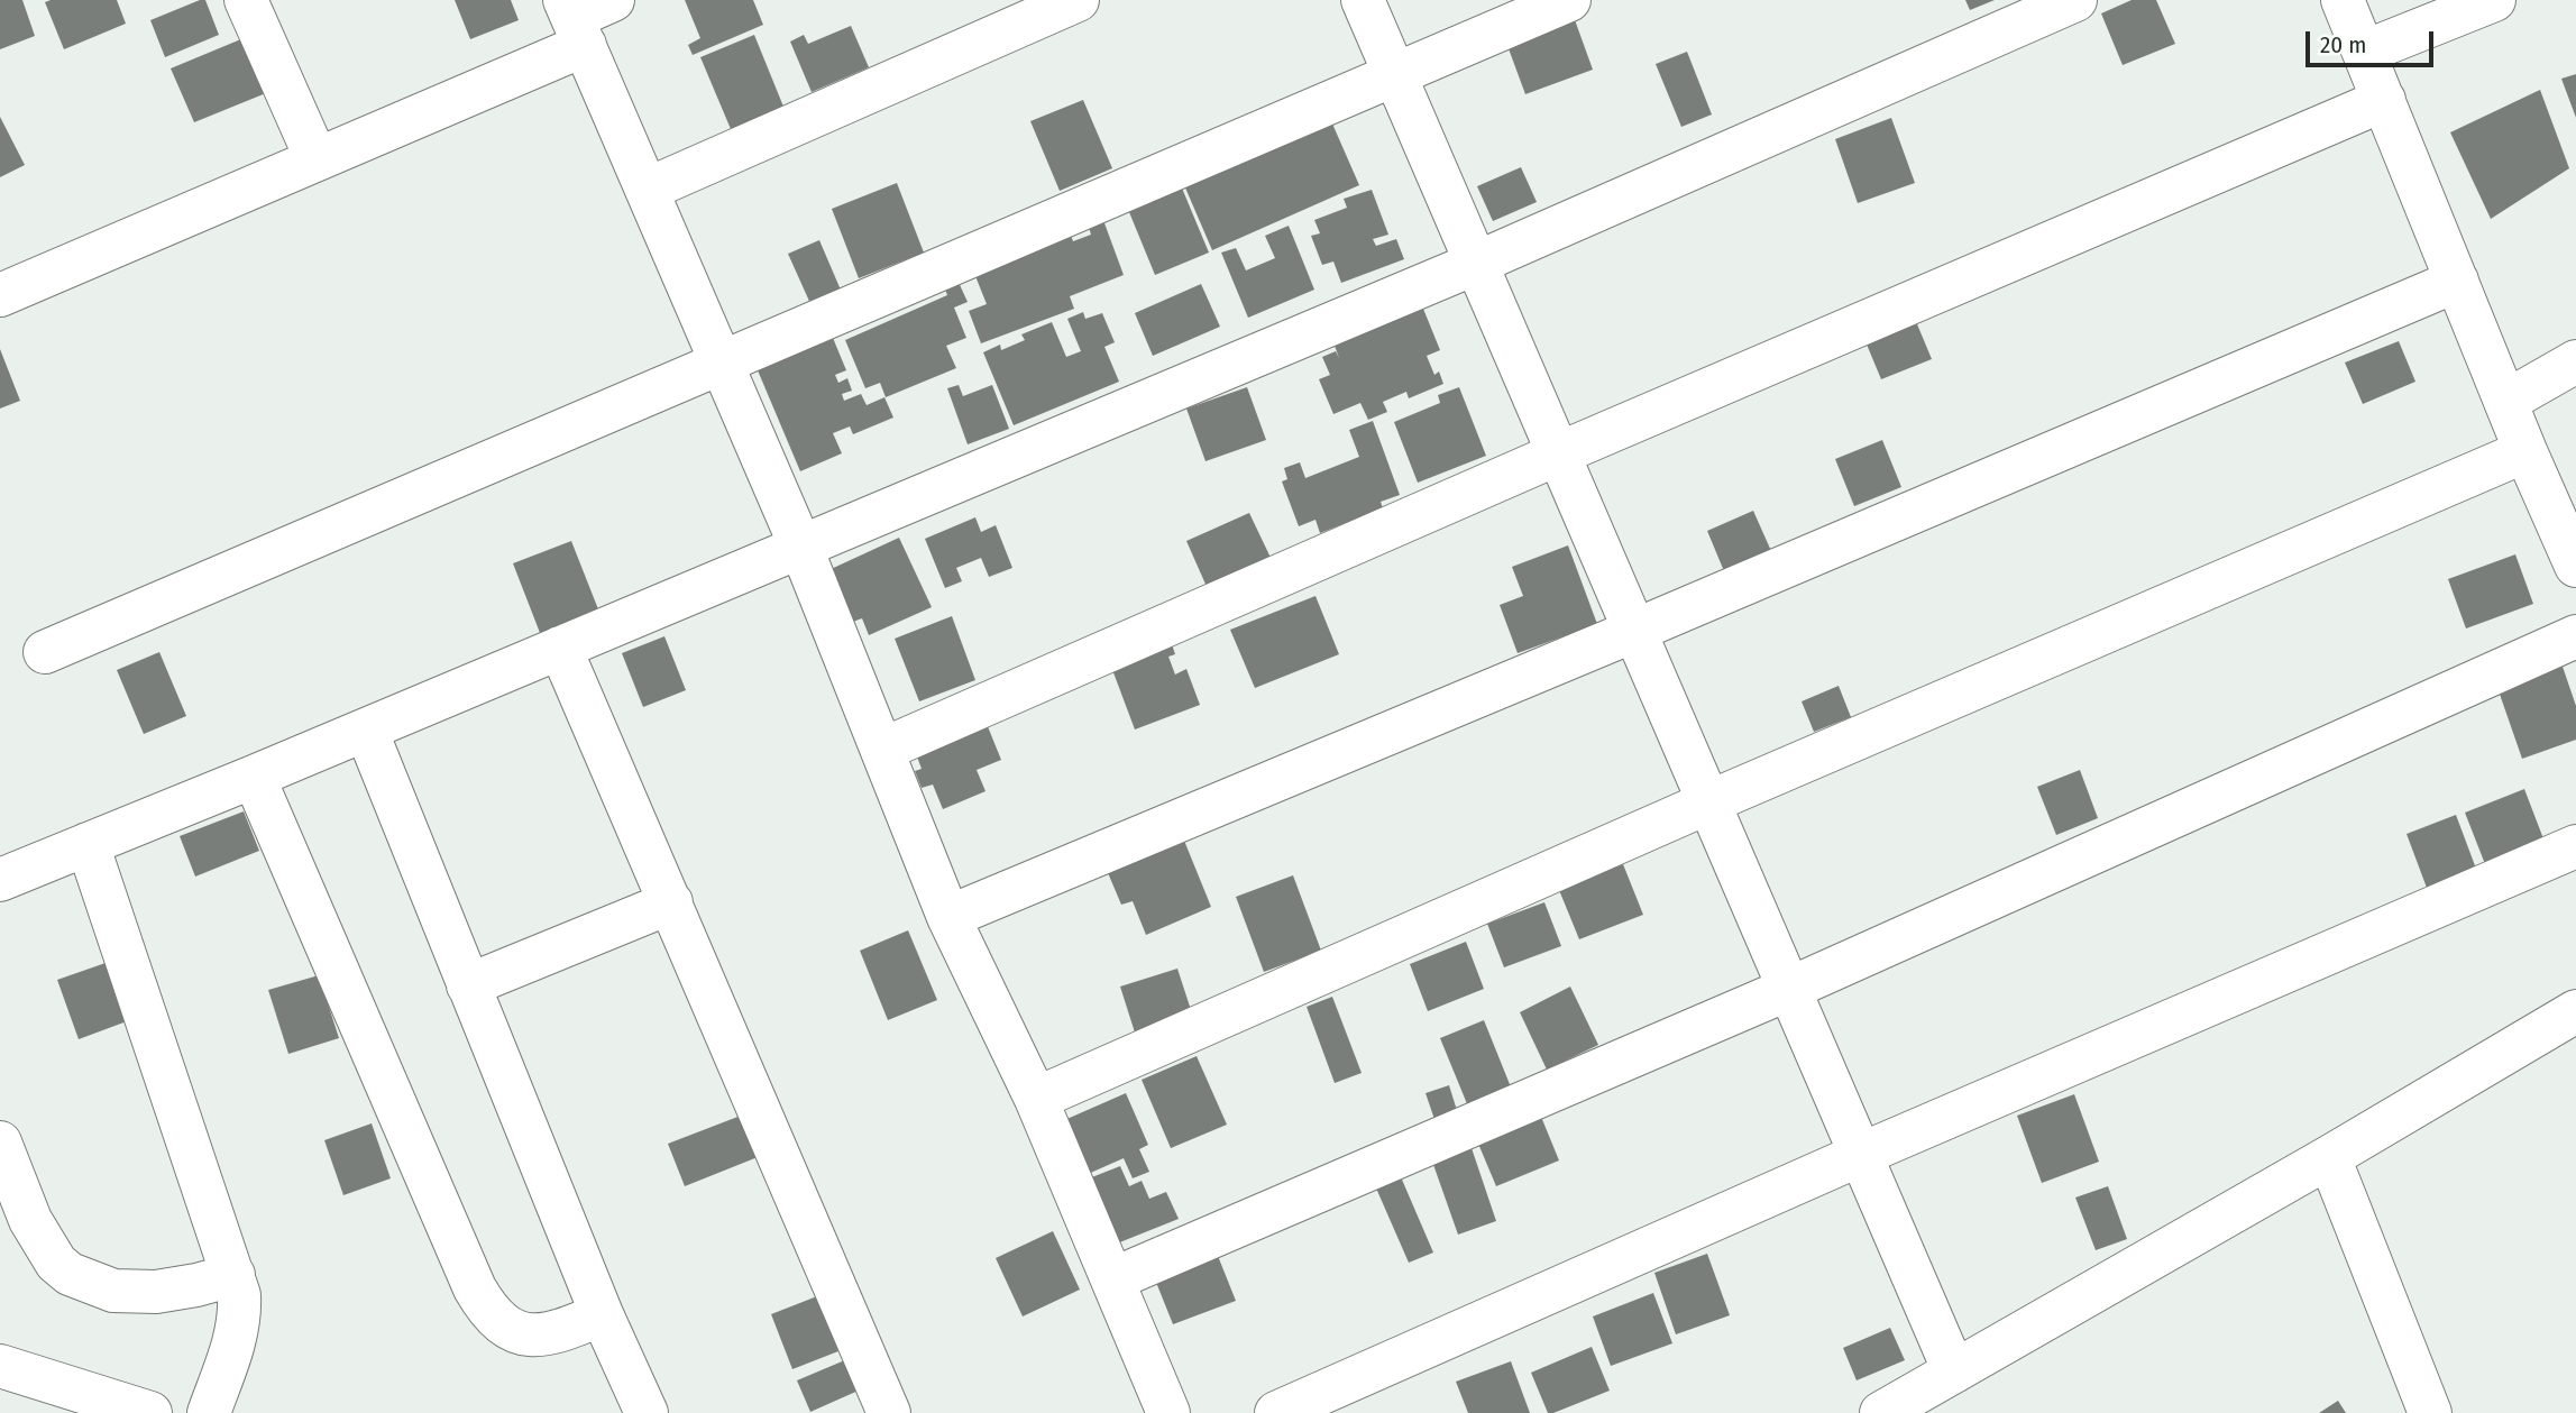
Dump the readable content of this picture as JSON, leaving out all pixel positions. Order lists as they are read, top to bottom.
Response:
{
  "scale_bar": "20 m"
}
